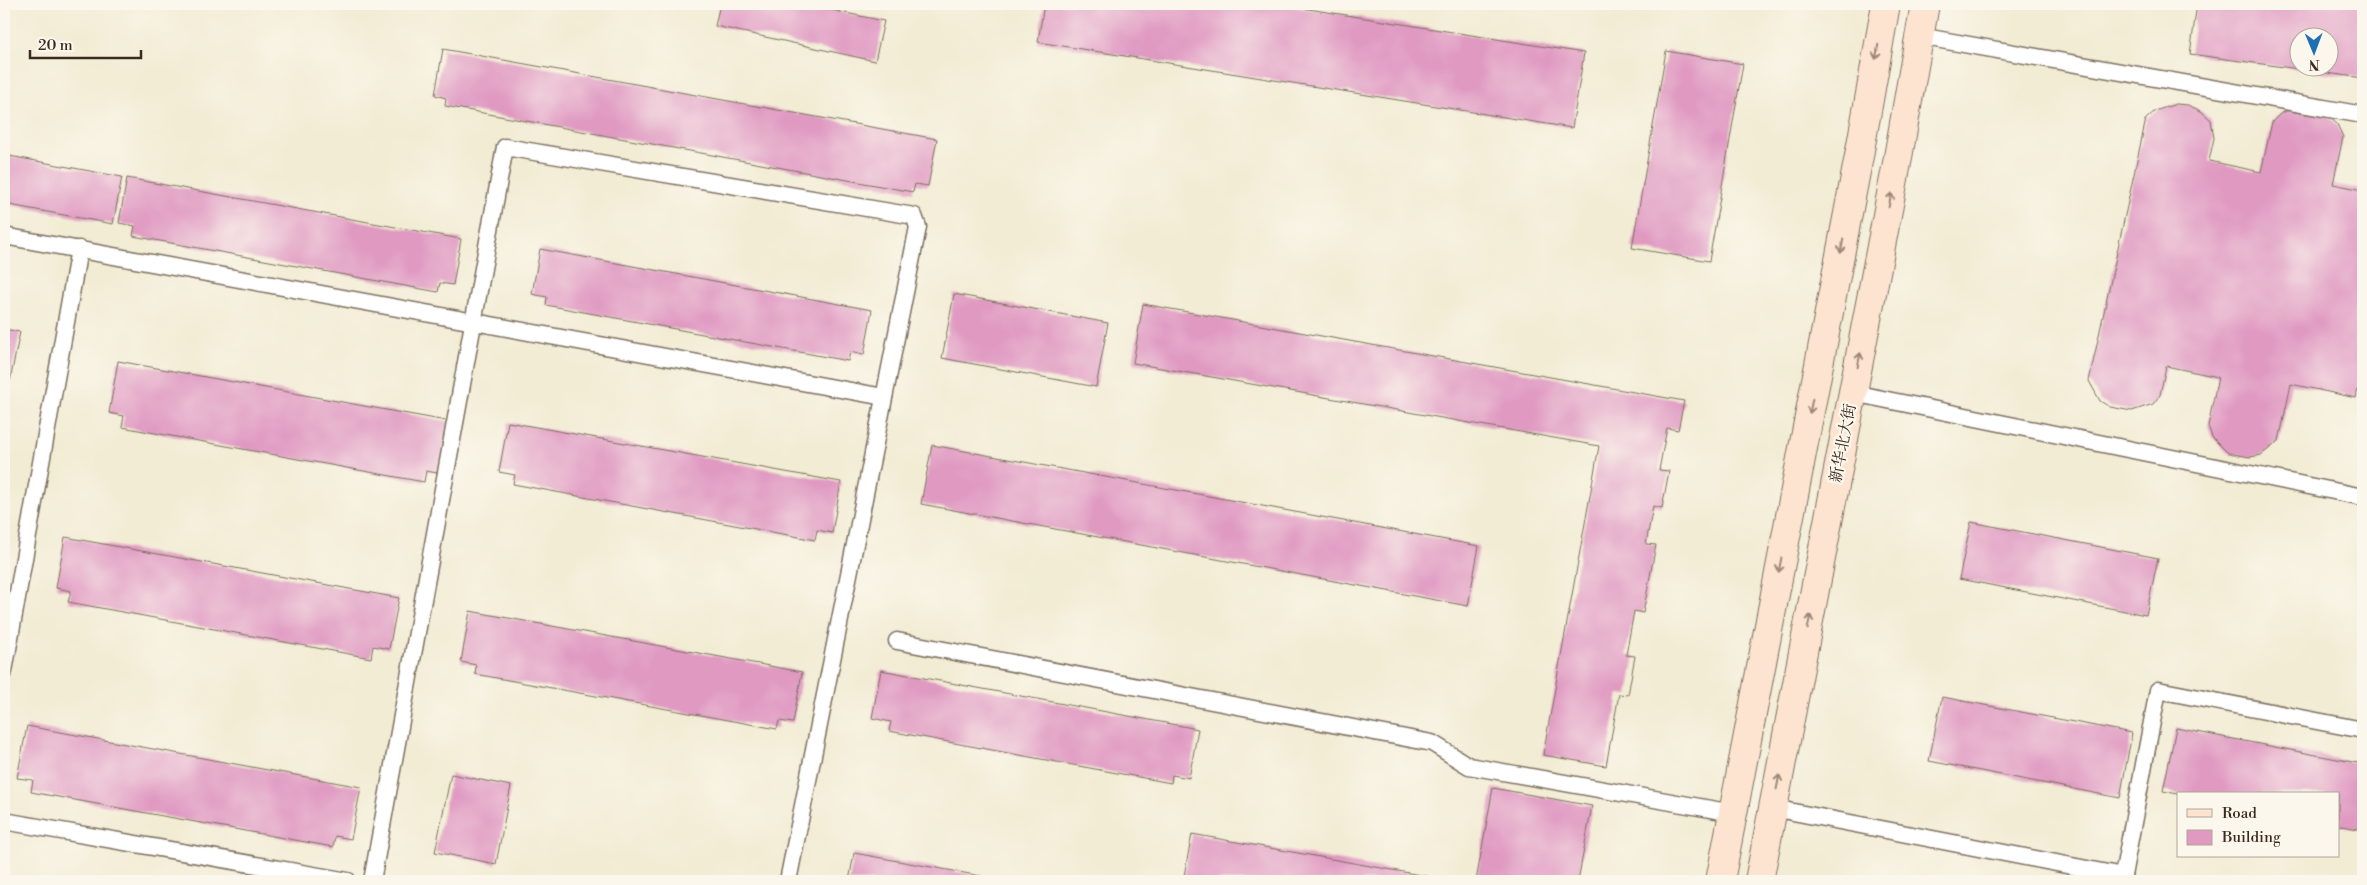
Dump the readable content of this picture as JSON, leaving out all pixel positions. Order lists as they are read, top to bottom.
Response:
{
  "streets": {
    "main road": ["新华北大街"]
  },
  "legend": ["Road", "Building"],
  "scale_bar": "20 m",
  "north": "bottom"
}
